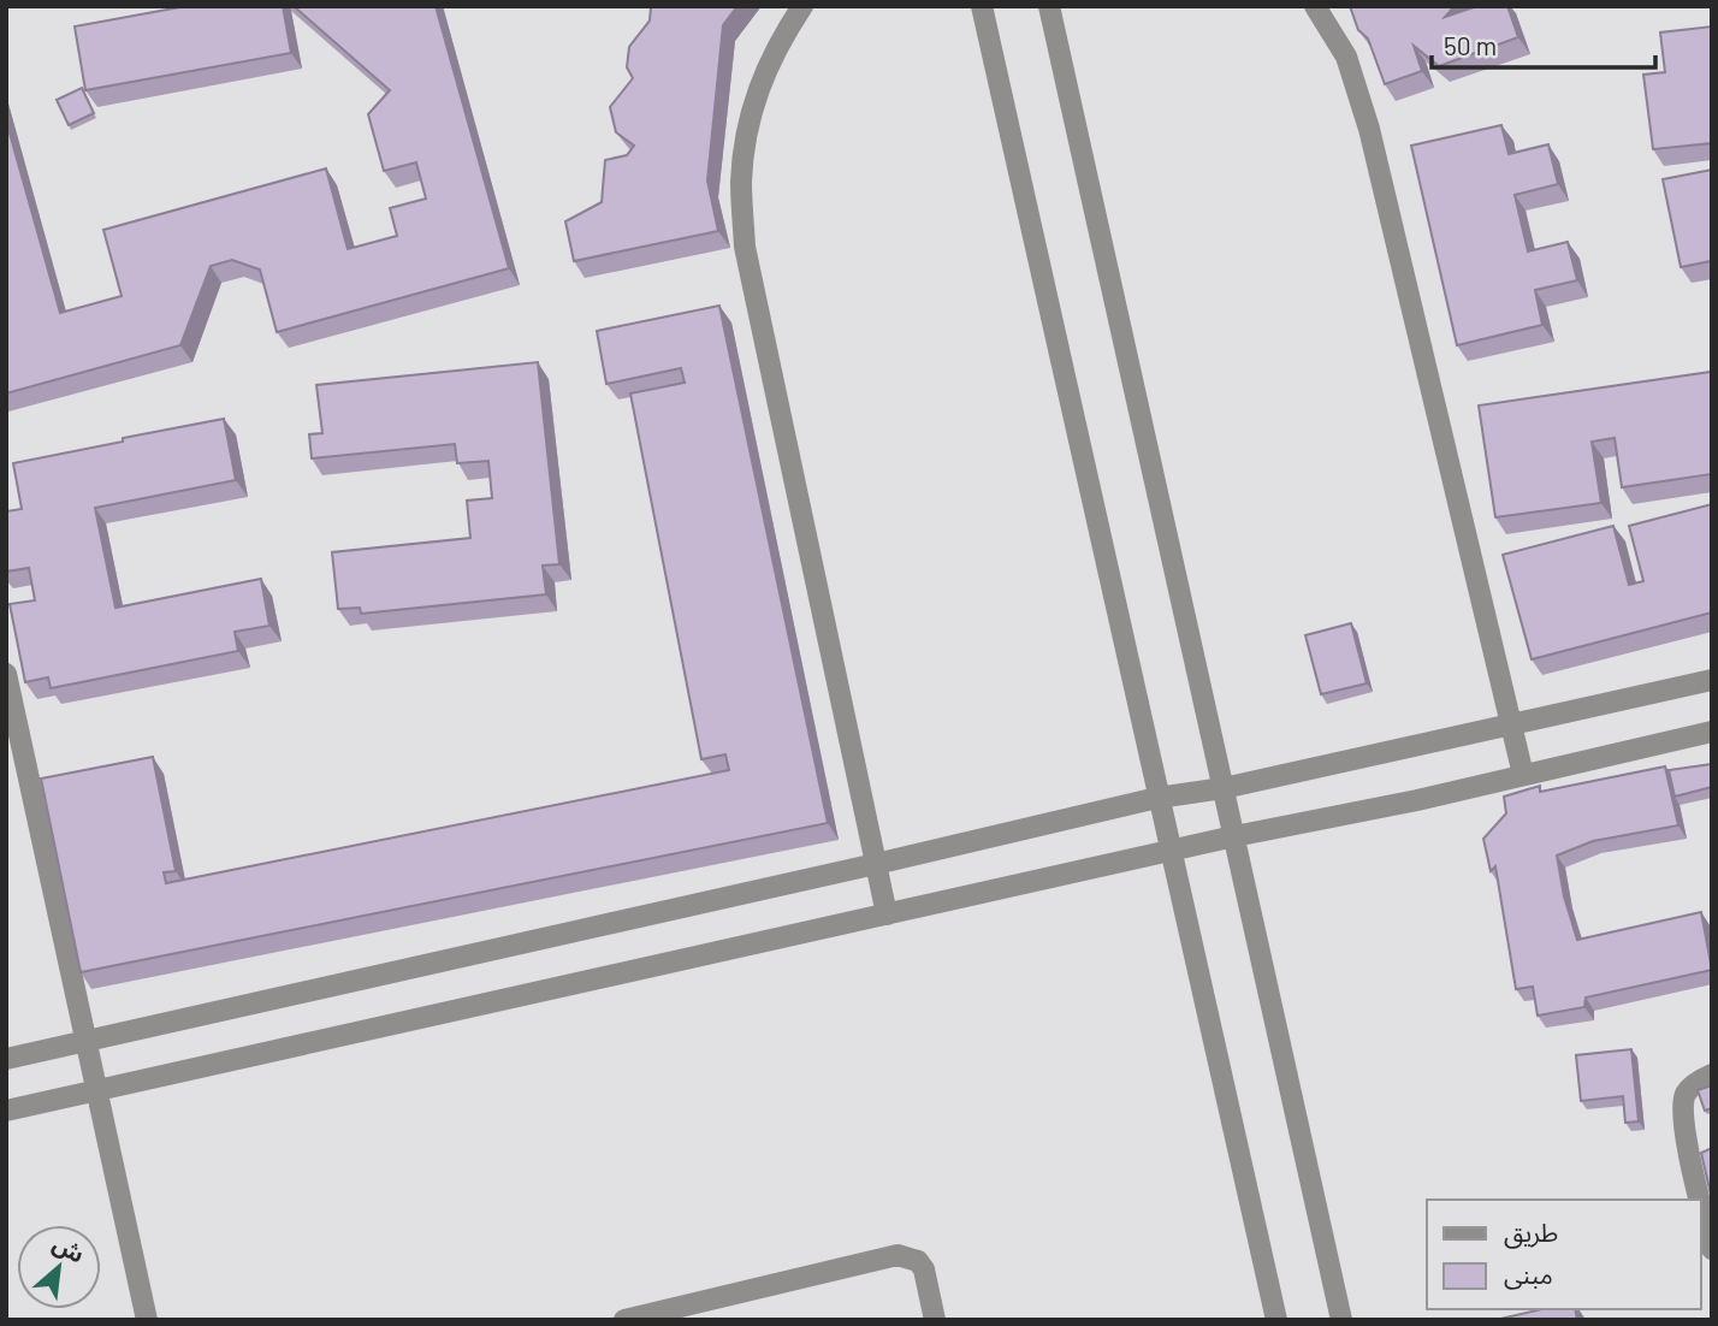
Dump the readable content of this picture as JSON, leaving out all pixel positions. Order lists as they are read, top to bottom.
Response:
{
  "legend": ["طريق", "مبنى"],
  "scale_bar": "50 m",
  "north": "top right"
}
